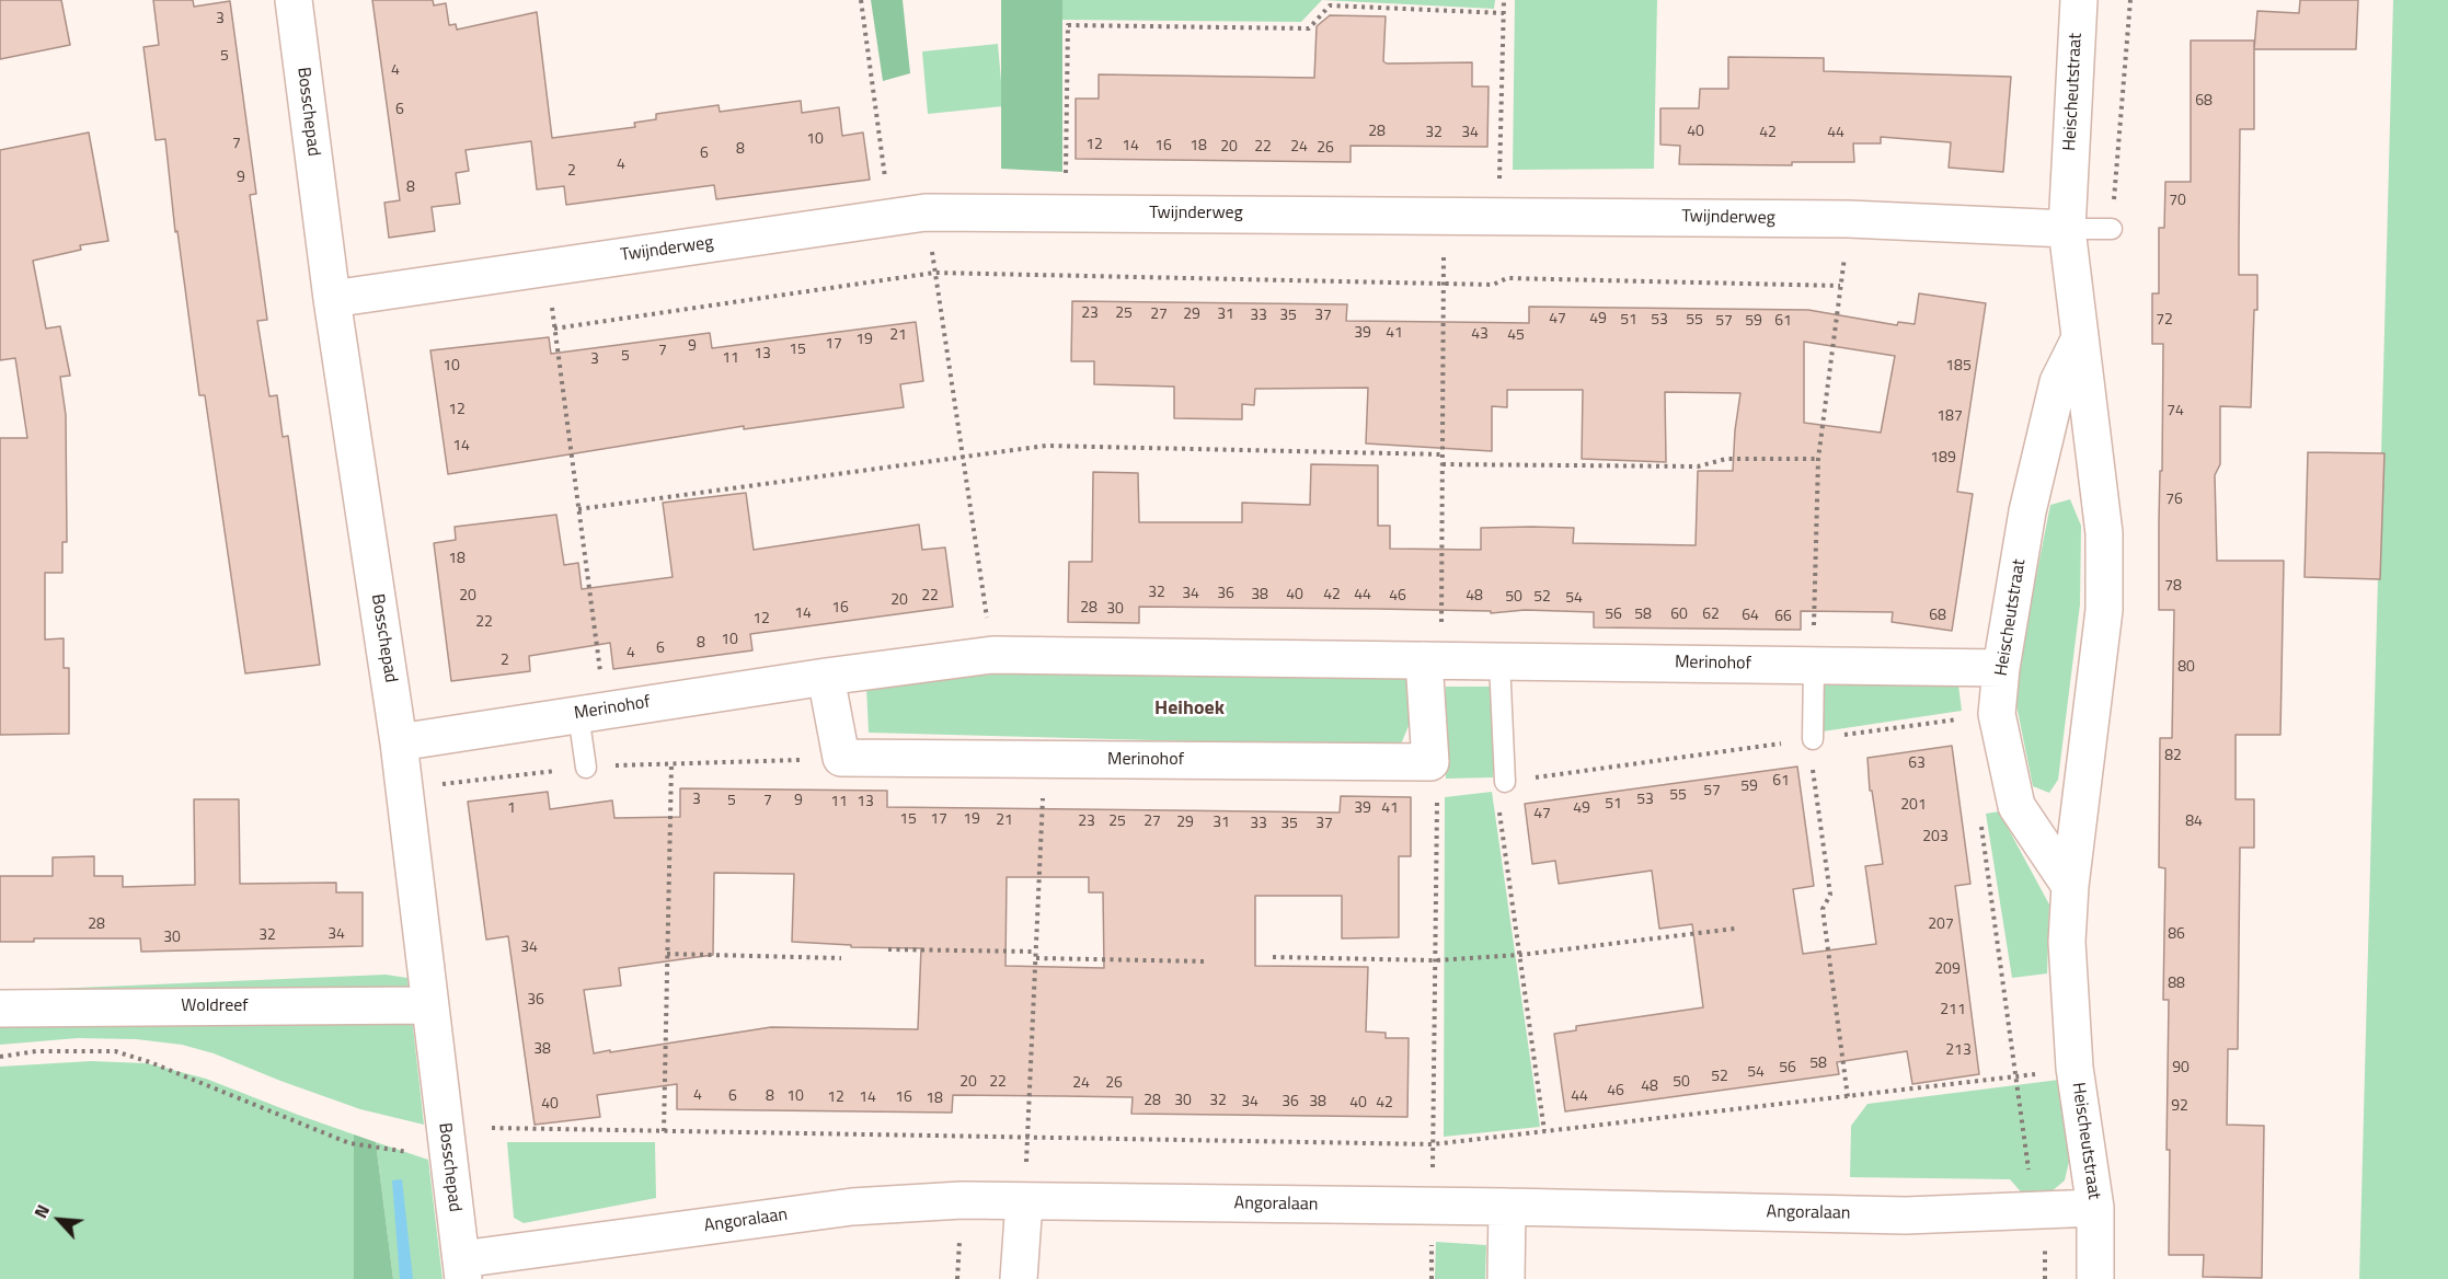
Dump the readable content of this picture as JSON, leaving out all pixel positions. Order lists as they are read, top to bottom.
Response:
{
  "streets": {
    "street": [
      "Heischeutstraat",
      "Bosschepad",
      "Twijnderweg",
      "Merinohof",
      "Woldreef",
      "Angoralaan"
    ]
  },
  "crossings": [
    ["Heischeutstraat", "Twijnderweg"],
    ["Heischeutstraat", "Merinohof"],
    ["Heischeutstraat", "Angoralaan"],
    ["Bosschepad", "Twijnderweg"],
    ["Bosschepad", "Merinohof"],
    ["Bosschepad", "Woldreef"],
    ["Bosschepad", "Angoralaan"]
  ],
  "districts": ["Heihoek"],
  "house_numbers": [
    "3",
    "5",
    "4",
    "68",
    "6",
    "28",
    "40",
    "32",
    "34",
    "42",
    "44",
    "10",
    "7",
    "12",
    "14",
    "16",
    "18",
    "20",
    "22",
    "24",
    "26",
    "8",
    "6",
    "4",
    "2",
    "9",
    "8",
    "70",
    "23",
    "25",
    "27",
    "29",
    "31",
    "33",
    "35",
    "37",
    "47",
    "49",
    "51",
    "53",
    "55",
    "72",
    "57",
    "59",
    "61",
    "39",
    "41",
    "43",
    "21",
    "45",
    "19",
    "17",
    "9",
    "15",
    "7",
    "13",
    "5",
    "11",
    "3",
    "10",
    "185",
    "12",
    "74",
    "187",
    "14",
    "189",
    "76",
    "18",
    "78",
    "32",
    "34",
    "36",
    "38",
    "40",
    "42",
    "44",
    "20",
    "22",
    "46",
    "48",
    "50",
    "52",
    "54",
    "20",
    "16",
    "28",
    "30",
    "14",
    "56",
    "58",
    "60",
    "62",
    "64",
    "68",
    "66",
    "12",
    "22",
    "10",
    "8",
    "6",
    "4",
    "2",
    "80",
    "82",
    "63",
    "61",
    "59",
    "57",
    "55",
    "3",
    "53",
    "5",
    "7",
    "9",
    "11",
    "13",
    "51",
    "201",
    "1",
    "39",
    "41",
    "49",
    "47",
    "15",
    "17",
    "19",
    "21",
    "23",
    "25",
    "27",
    "84",
    "29",
    "31",
    "33",
    "35",
    "37",
    "203",
    "28",
    "207",
    "34",
    "86",
    "32",
    "30",
    "34",
    "209",
    "88",
    "36",
    "211",
    "38",
    "213",
    "58",
    "56",
    "90",
    "54",
    "52",
    "20",
    "22",
    "50",
    "24",
    "26",
    "48",
    "46",
    "4",
    "6",
    "8",
    "10",
    "44",
    "12",
    "14",
    "16",
    "18",
    "28",
    "30",
    "32",
    "34",
    "36",
    "38",
    "40",
    "42",
    "40",
    "92"
  ],
  "north": "top left"
}
